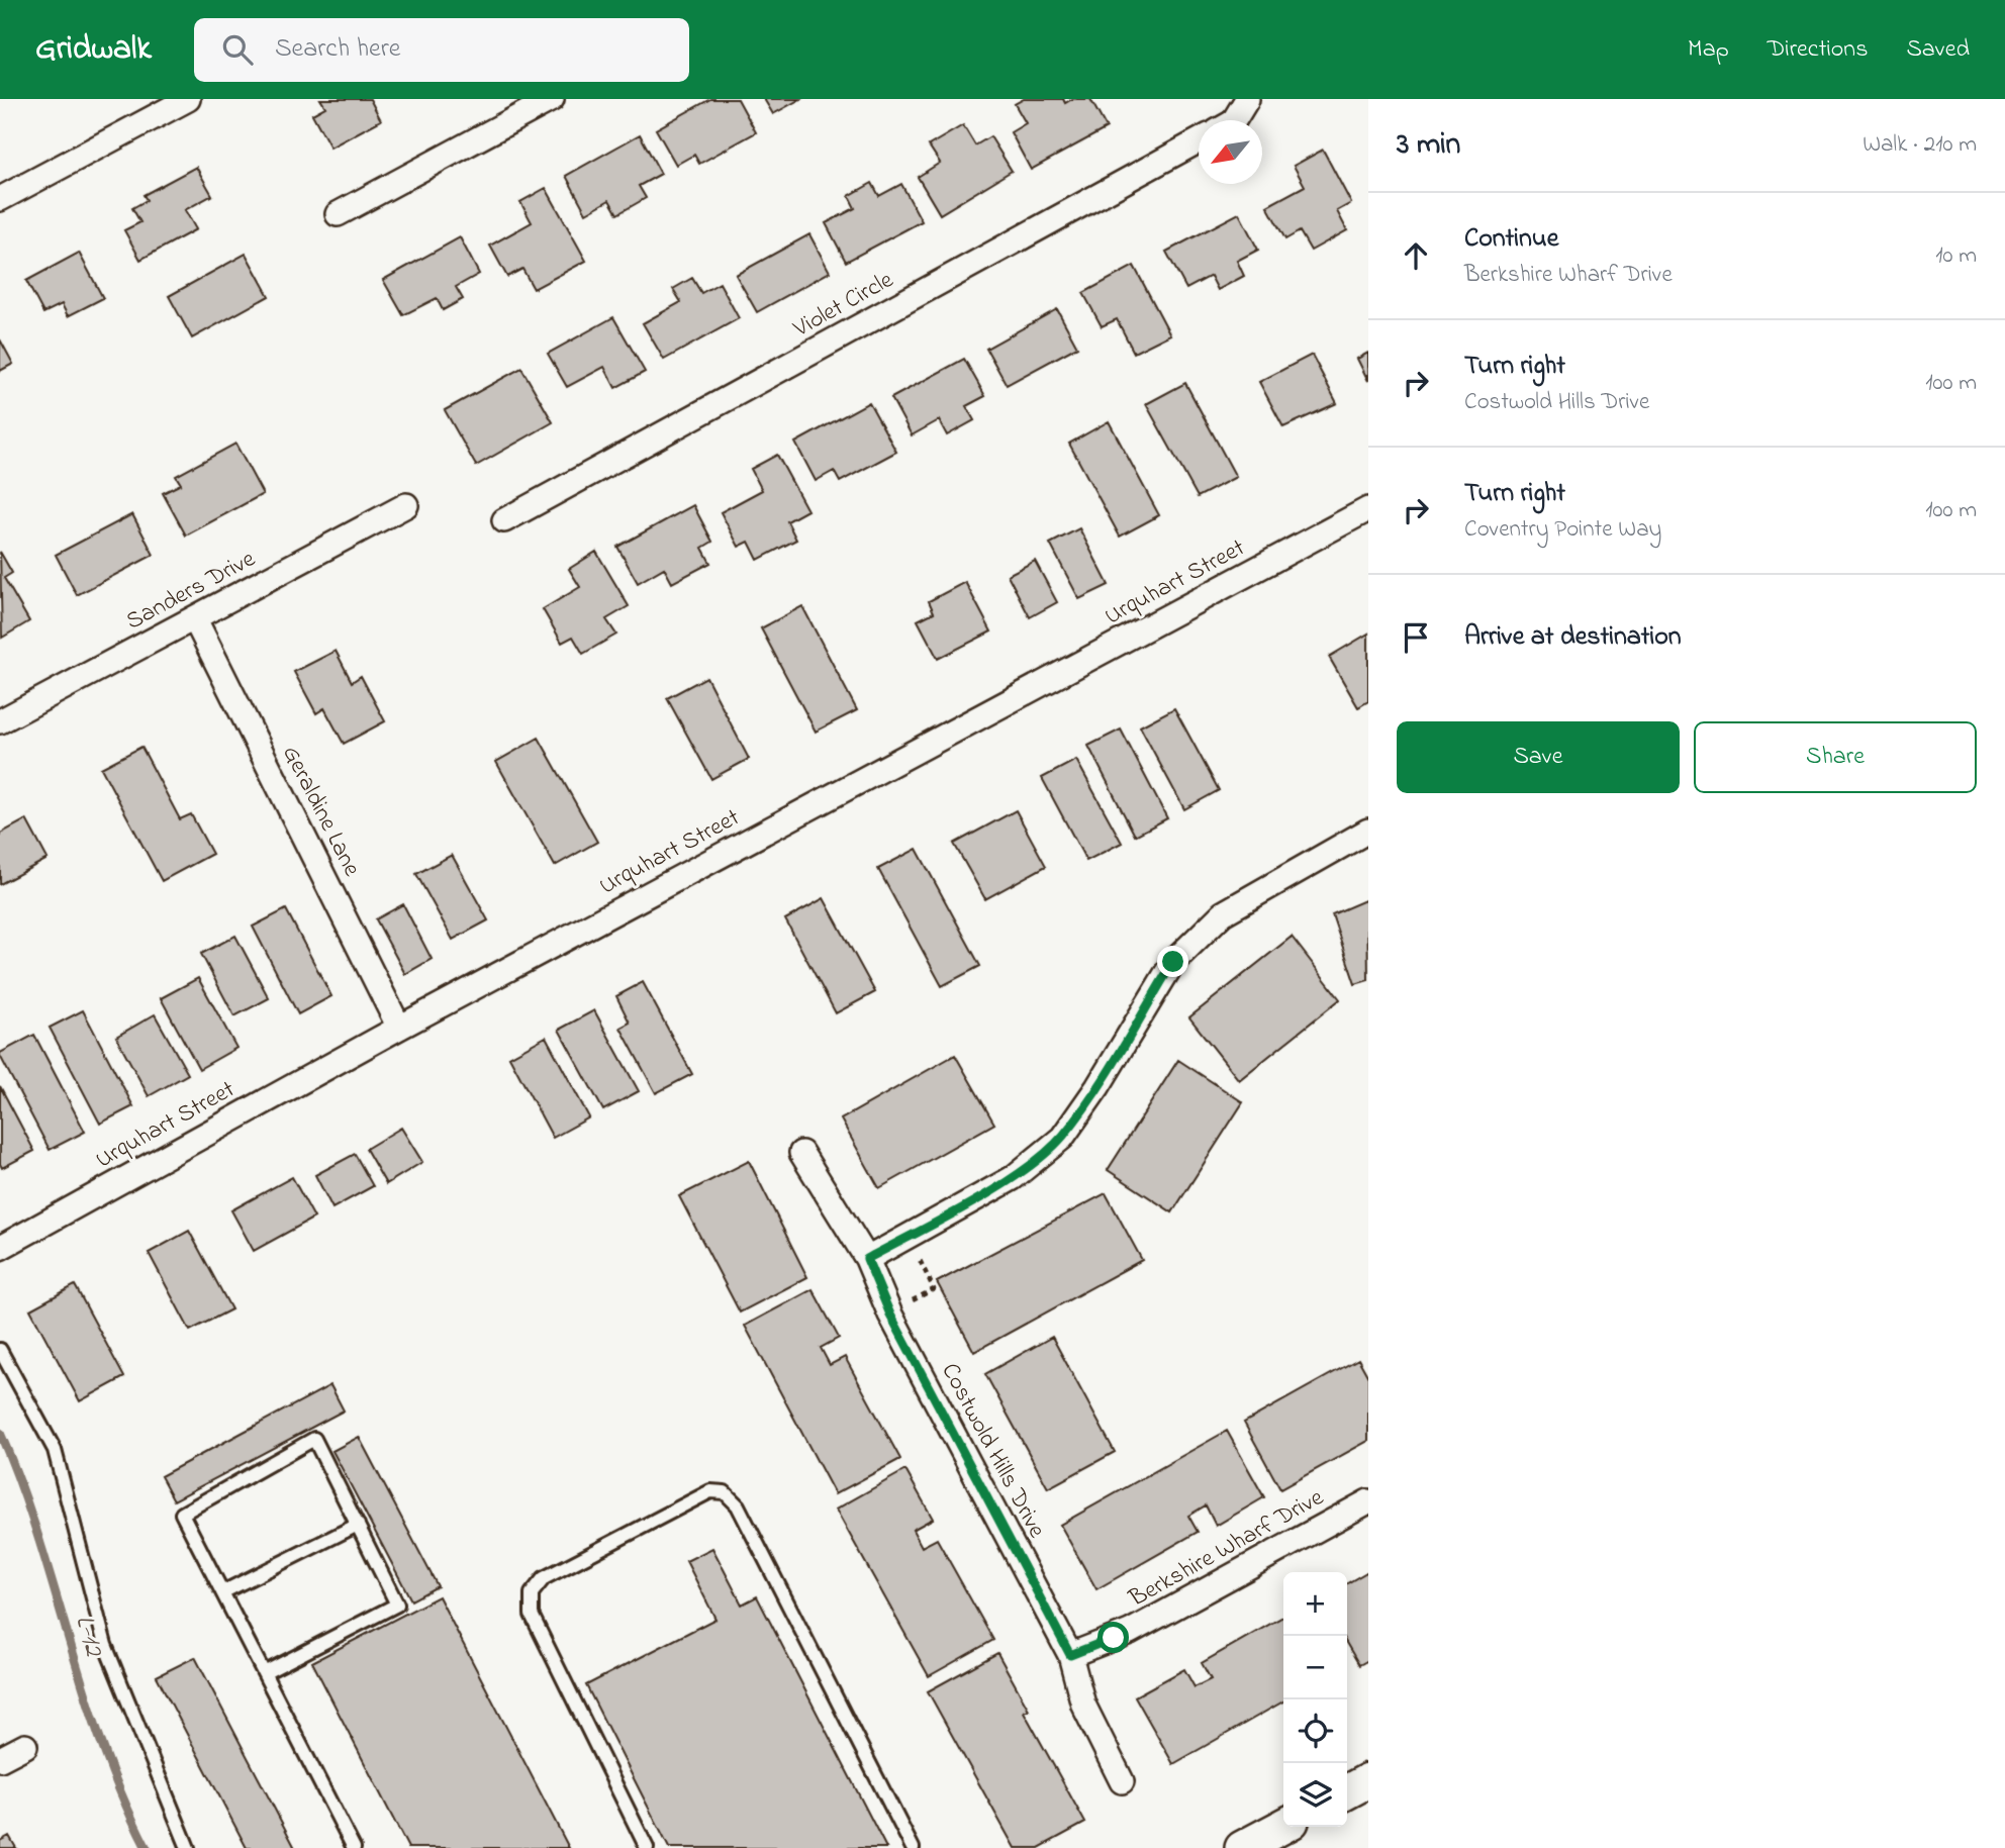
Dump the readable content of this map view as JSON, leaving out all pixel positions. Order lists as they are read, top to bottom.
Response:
{
  "streets": {
    "street": [
      "Violet Circle",
      "Urquhart Street",
      "Sanders Drive",
      "Geraldine Lane",
      "Costwold Hills Drive",
      "Berkshire Wharf Drive"
    ]
  },
  "crossings": [
    ["Urquhart Street", "Geraldine Lane"],
    ["Sanders Drive", "Geraldine Lane"],
    ["Costwold Hills Drive", "Berkshire Wharf Drive"]
  ],
  "water": ["L-12"],
  "north": "bottom left",
  "page": {
    "header": "Gridwalk",
    "search": "Search here",
    "nav": ["Map", "Directions", "Saved"],
    "heading": ["3 min", "Walk · 210 m"],
    "list": [
      ["Continue", "Berkshire Wharf Drive", "10 m"],
      ["Turn right", "Costwold Hills Drive", "100 m"],
      ["Turn right", "Coventry Pointe Way", "100 m"],
      "Arrive at destination"
    ],
    "buttons": ["Save", "Share"],
    "map_buttons": ["+", "−"]
  }
}
